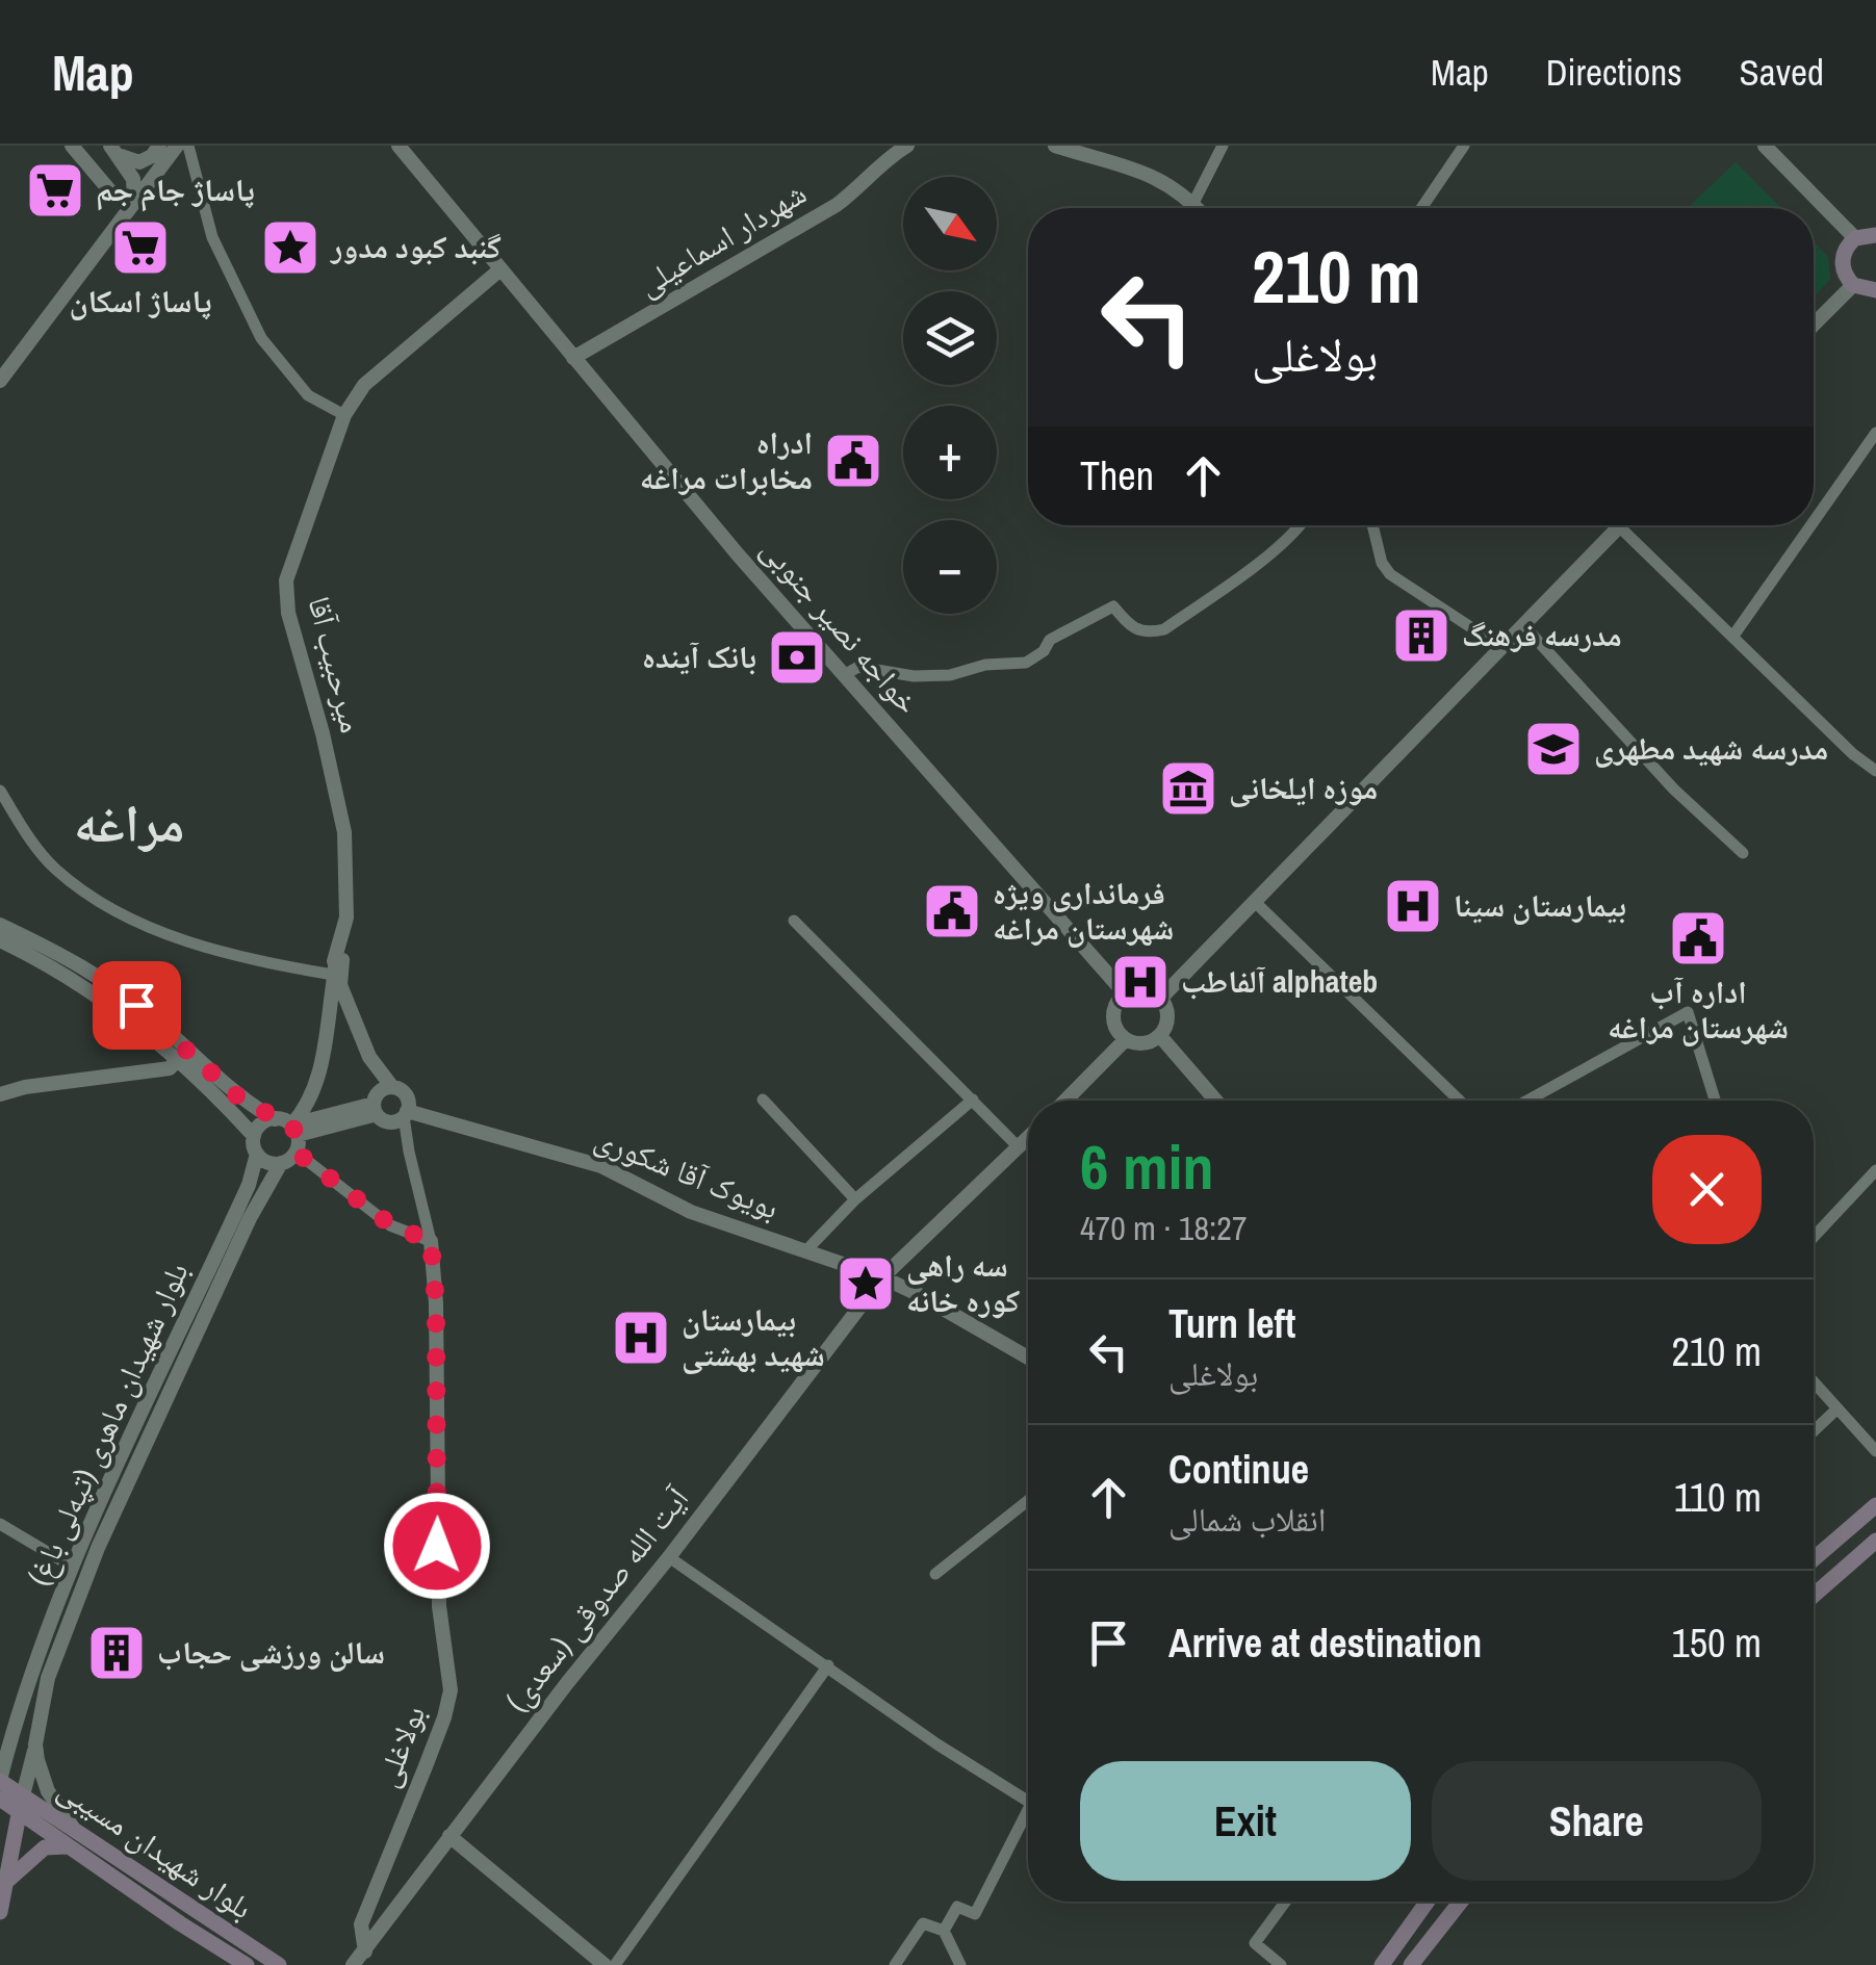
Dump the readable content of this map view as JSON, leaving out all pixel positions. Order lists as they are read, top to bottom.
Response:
{
  "streets": {
    "main road": ["بلوار شهیدان مسیبی"],
    "street": [
      "شهردار اسماعیلی",
      "خواجه نصیر جنوبی",
      "میرحبیب آقا",
      "بویوک آقا شکوری",
      "بلوار شهیدان ماهری (تپه‌لی باغ)",
      "آیت الله صدوقی (سعدی)",
      "بولاغلی"
    ]
  },
  "crossings": [
    ["شهردار اسماعیلی", "خواجه نصیر جنوبی"],
    ["خواجه نصیر جنوبی", "میرحبیب آقا"],
    ["میرحبیب آقا", "بلوار شهیدان ماهری (تپه‌لی باغ)"],
    ["بویوک آقا شکوری", "آیت الله صدوقی (سعدی)"],
    ["بویوک آقا شکوری", "بولاغلی"],
    ["بلوار شهیدان ماهری (تپه‌لی باغ)", "بلوار شهیدان مسیبی"],
    ["آیت الله صدوقی (سعدی)", "بولاغلی"]
  ],
  "districts": ["مراغه"],
  "places": {
    "supermarket": ["پاساژ جام جم", "پاساژ اسکان"],
    "place": ["گنبد کبود مدور", "سه راهی کوره خانه"],
    "public building": ["ادراه مخابرات مراغه", "فرمانداری ویژه شهرستان مراغه", "اداره آب شهرستان مراغه"],
    "building": ["مدرسه فرهنگ", "سالن ورزشی حجاب"],
    "bank": ["بانک آینده"],
    "school or university": ["مدرسه شهید مطهری"],
    "museum": ["موزه ایلخانی"],
    "hospital": ["بیمارستان سینا", "آلفاطب alphateb", "بیمارستان شهید بهشتی"]
  },
  "north": "bottom right",
  "page": {
    "header": "Map",
    "nav": ["Map", "Directions", "Saved"],
    "map_buttons": ["+", "−"],
    "turn": ["210 m", "بولاغلی"],
    "then": "Then",
    "heading": ["6 min", "470 m · 18:27"],
    "list": [
      {
        "name": "Turn left",
        "note": "بولاغلی",
        "value": "210 m"
      },
      {
        "name": "Continue",
        "note": "انقلاب شمالی",
        "value": "110 m"
      },
      {
        "name": "Arrive at destination",
        "value": "150 m"
      }
    ],
    "buttons": ["Exit", "Share"]
  }
}
